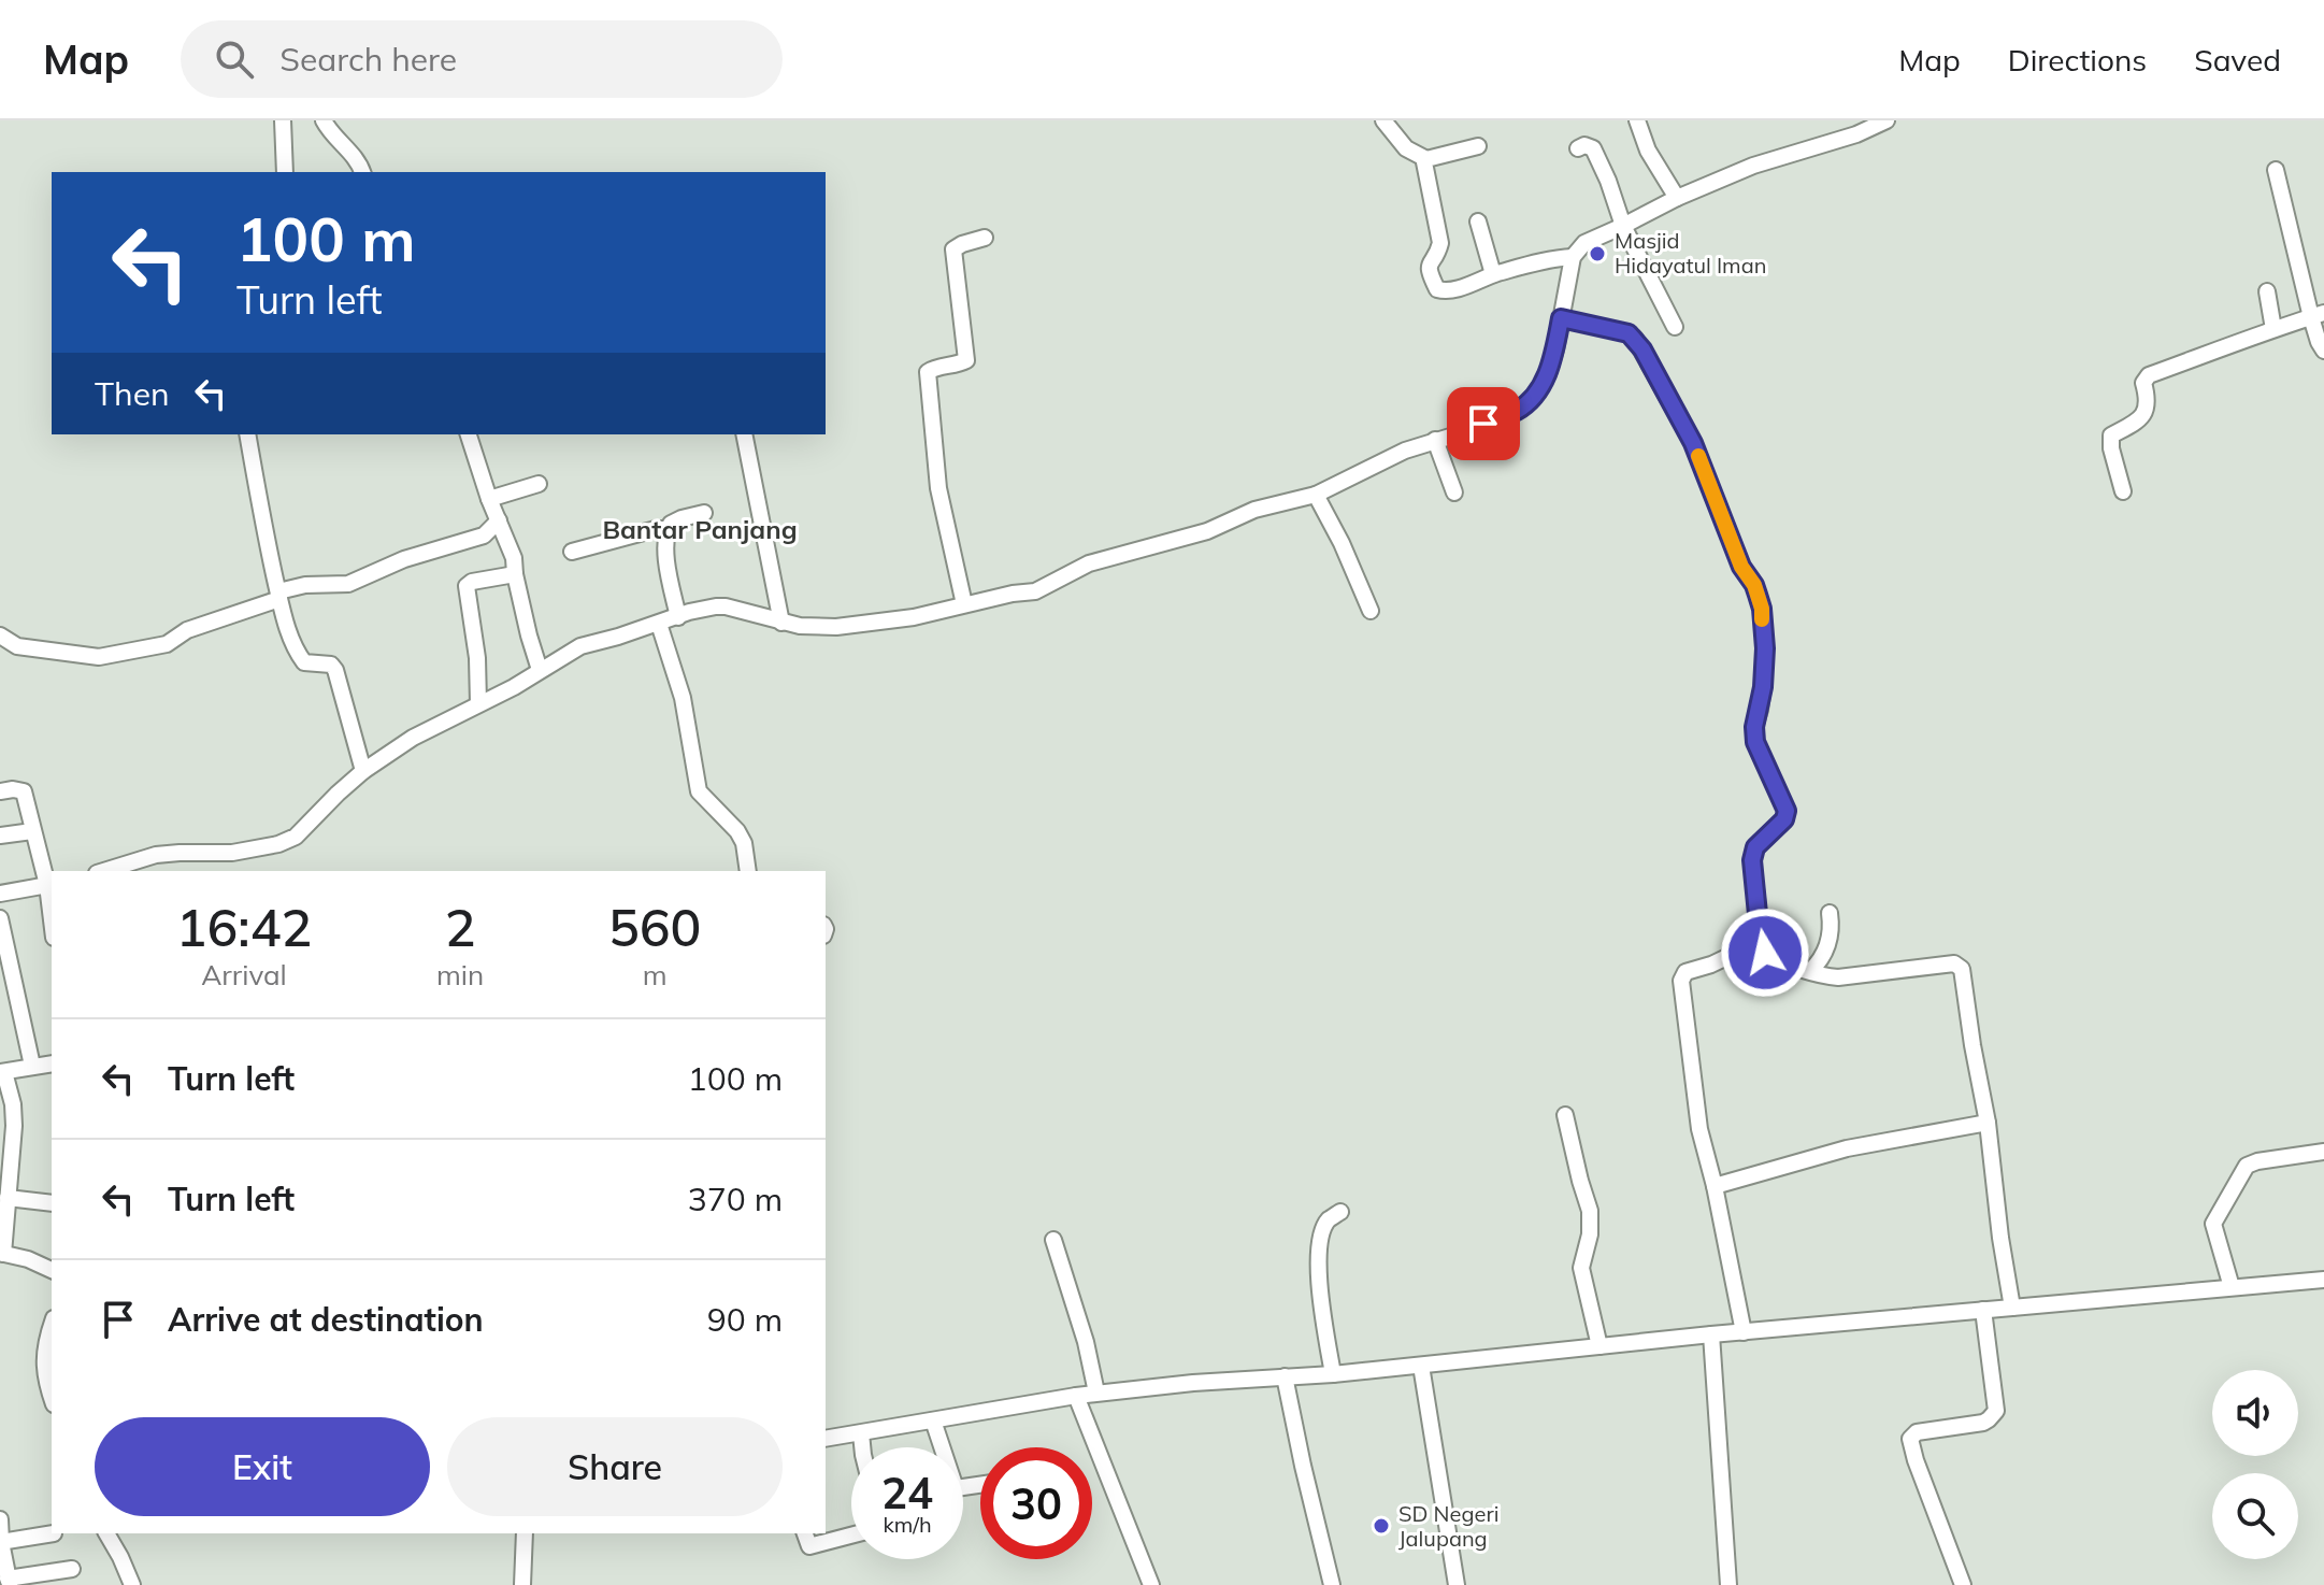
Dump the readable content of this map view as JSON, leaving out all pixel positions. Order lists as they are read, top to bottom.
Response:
{
  "districts": ["Bantar Panjang"],
  "places": ["Masjid Hidayatul Iman", "SD Negeri Jalupang"],
  "page": {
    "header": "Map",
    "search": "Search here",
    "nav": ["Map", "Directions", "Saved"],
    "turn": ["100 m", "Turn left"],
    "then": "Then",
    "eta": [
      "16:42",
      "Arrival",
      "2",
      "min",
      "560",
      "m"
    ],
    "list": [
      {
        "name": "Turn left",
        "value": "100 m"
      },
      {
        "name": "Turn left",
        "value": "370 m"
      },
      {
        "name": "Arrive at destination",
        "value": "90 m"
      }
    ],
    "buttons": ["Exit", "Share"],
    "speed": "24 km/h",
    "limit": "30"
  }
}
